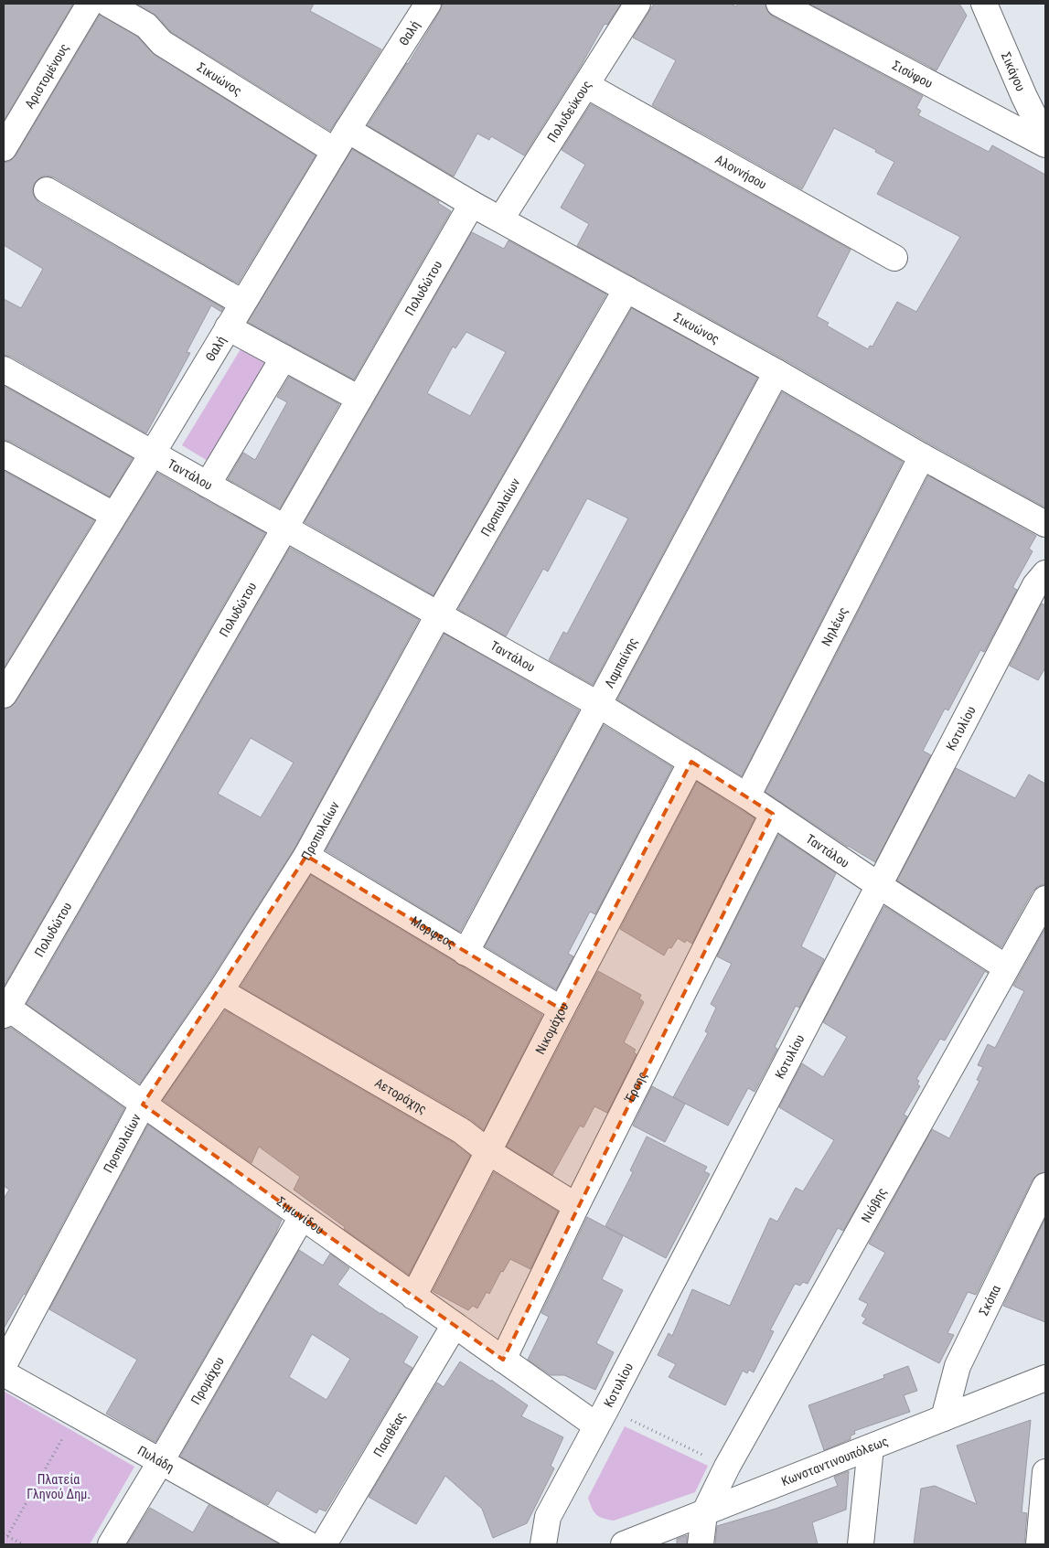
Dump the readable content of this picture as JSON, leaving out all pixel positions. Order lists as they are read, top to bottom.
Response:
{
  "streets": {
    "street": [
      "Θαλή",
      "Σικάγου",
      "Σισύφου",
      "Αριστομένους",
      "Σικυώνος",
      "Πολυδεύκους",
      "Αλοννήσου",
      "Πολυδώτου",
      "Ταντάλου",
      "Προπυλαίων",
      "Νηλέως",
      "Λαμπαίνης",
      "Κοτυλίου",
      "Μορφεος",
      "Νικομάχου",
      "Έρσης",
      "Αετοράχης",
      "Νιόβης",
      "Σιμωνίδου",
      "Σκόπα",
      "Προμάχου",
      "Πασιθέας",
      "Πυλάδη",
      "Κωνσταντινουπόλεως"
    ]
  },
  "crossings": [
    ["Θαλή", "Σικυώνος"],
    ["Θαλή", "Ταντάλου"],
    ["Σικυώνος", "Πολυδεύκους"],
    ["Σικυώνος", "Πολυδώτου"],
    ["Σικυώνος", "Προπυλαίων"],
    ["Σικυώνος", "Νηλέως"],
    ["Σικυώνος", "Λαμπαίνης"],
    ["Πολυδεύκους", "Αλοννήσου"],
    ["Πολυδώτου", "Ταντάλου"],
    ["Πολυδώτου", "Σιμωνίδου"],
    ["Ταντάλου", "Προπυλαίων"],
    ["Ταντάλου", "Νηλέως"],
    ["Ταντάλου", "Λαμπαίνης"],
    ["Ταντάλου", "Κοτυλίου"],
    ["Ταντάλου", "Νικομάχου"],
    ["Ταντάλου", "Έρσης"],
    ["Ταντάλου", "Νιόβης"],
    ["Προπυλαίων", "Μορφεος"],
    ["Προπυλαίων", "Αετοράχης"],
    ["Προπυλαίων", "Σιμωνίδου"],
    ["Λαμπαίνης", "Μορφεος"],
    ["Κοτυλίου", "Σιμωνίδου"],
    ["Μορφεος", "Νικομάχου"],
    ["Νικομάχου", "Αετοράχης"],
    ["Νικομάχου", "Σιμωνίδου"],
    ["Έρσης", "Αετοράχης"],
    ["Έρσης", "Σιμωνίδου"],
    ["Νιόβης", "Κωνσταντινουπόλεως"],
    ["Σιμωνίδου", "Προμάχου"],
    ["Σιμωνίδου", "Πασιθέας"],
    ["Σκόπα", "Κωνσταντινουπόλεως"],
    ["Προμάχου", "Πυλάδη"]
  ],
  "parks": ["Πλατεία Γληνού Δημ."]
}
